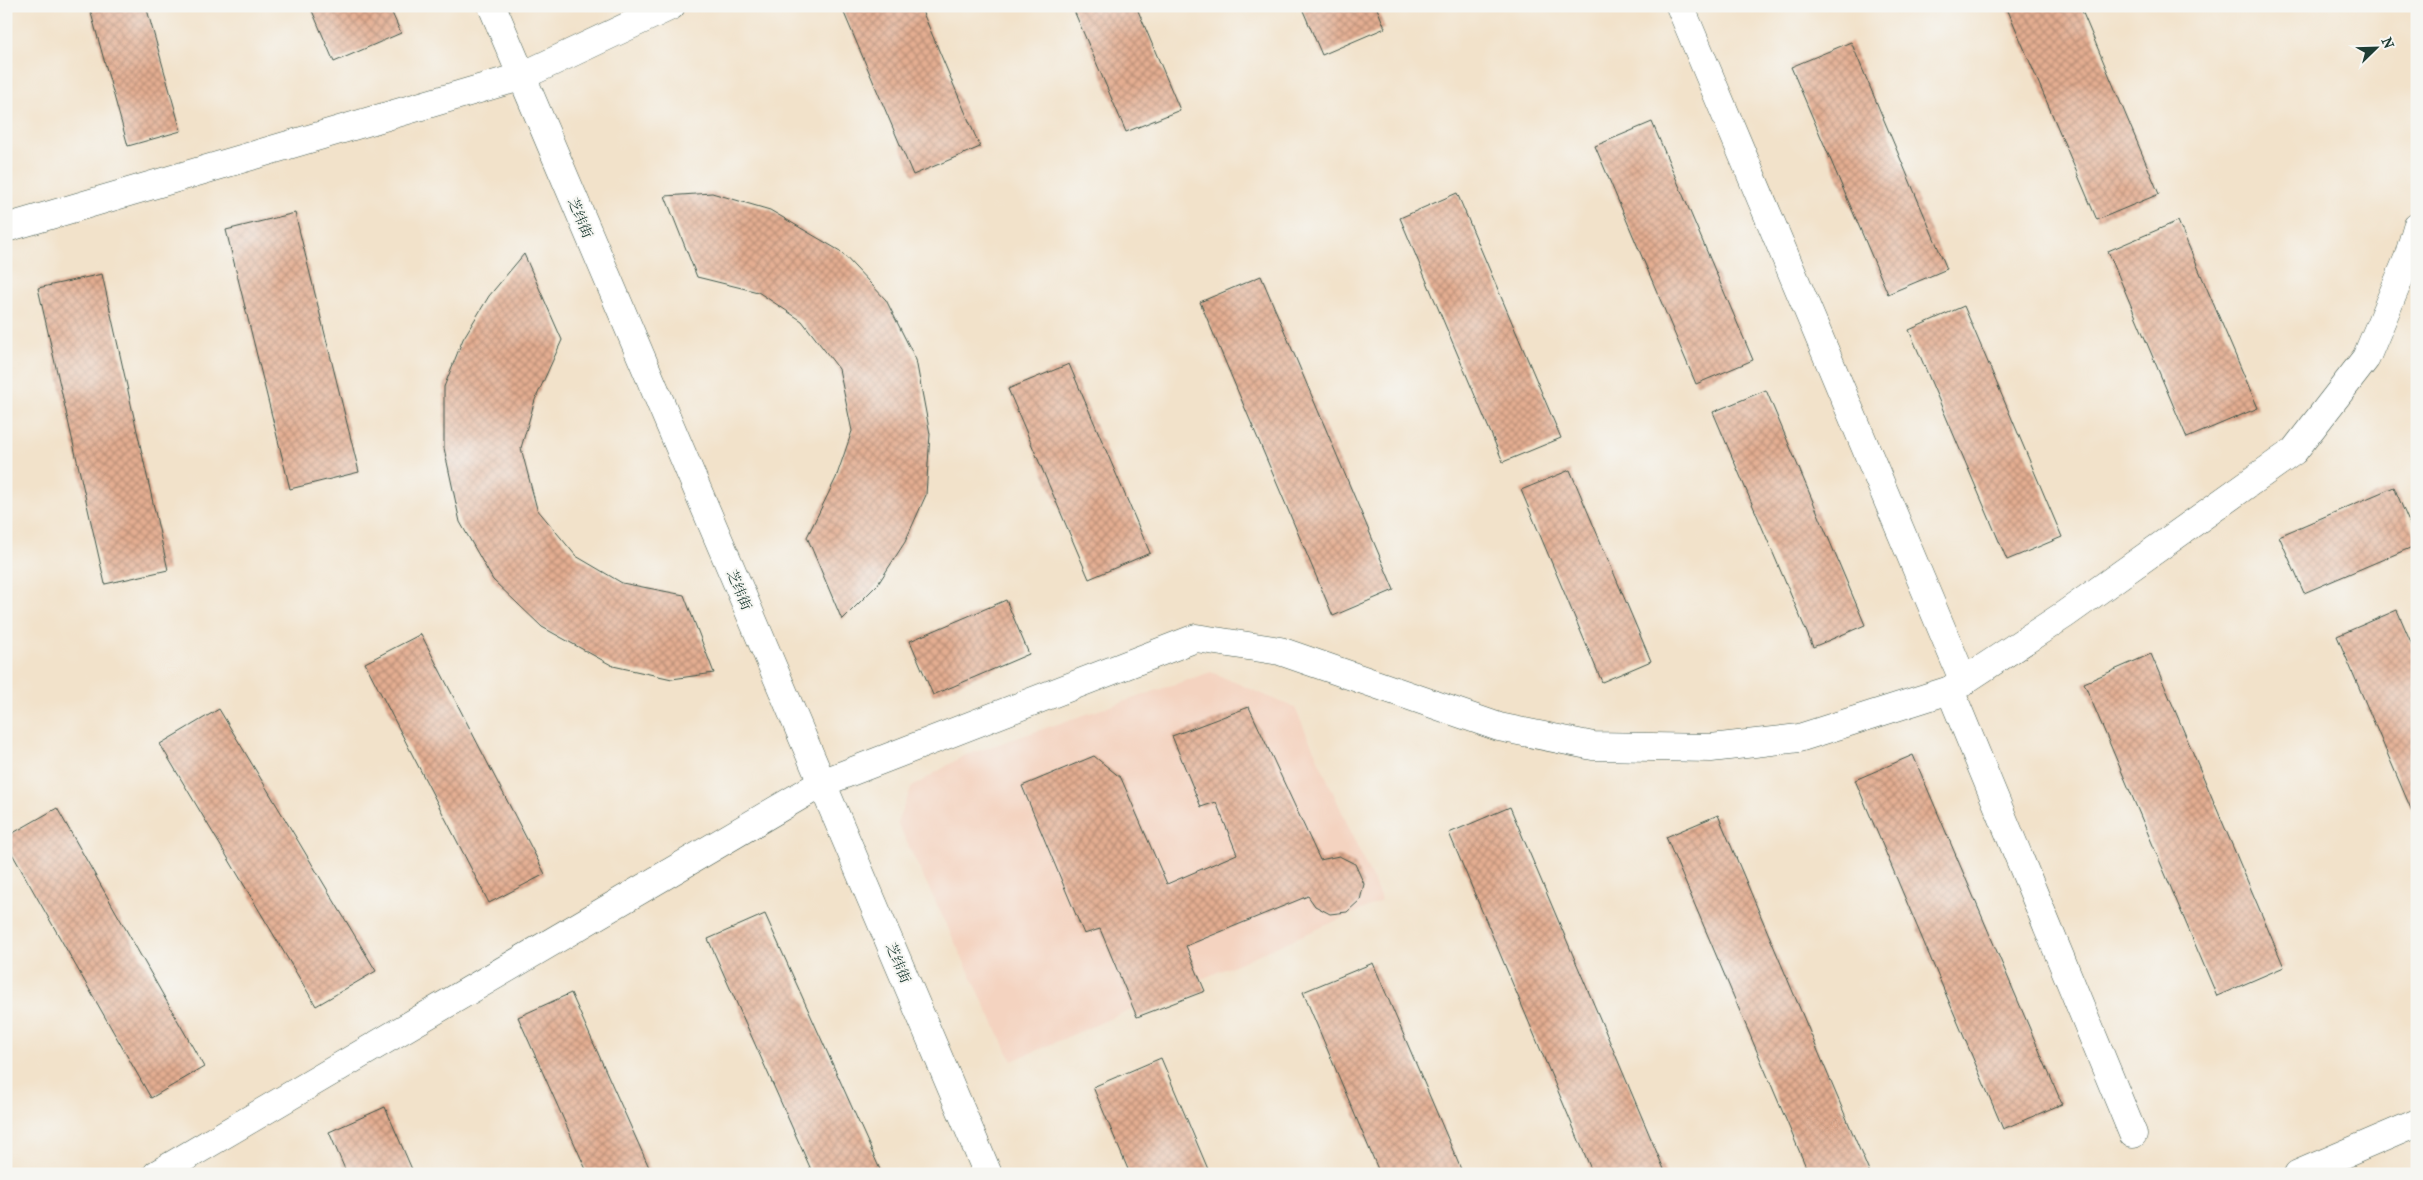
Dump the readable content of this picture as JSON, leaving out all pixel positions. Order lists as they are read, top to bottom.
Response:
{
  "streets": {
    "street": ["芝纬街"]
  },
  "north": "top right"
}
